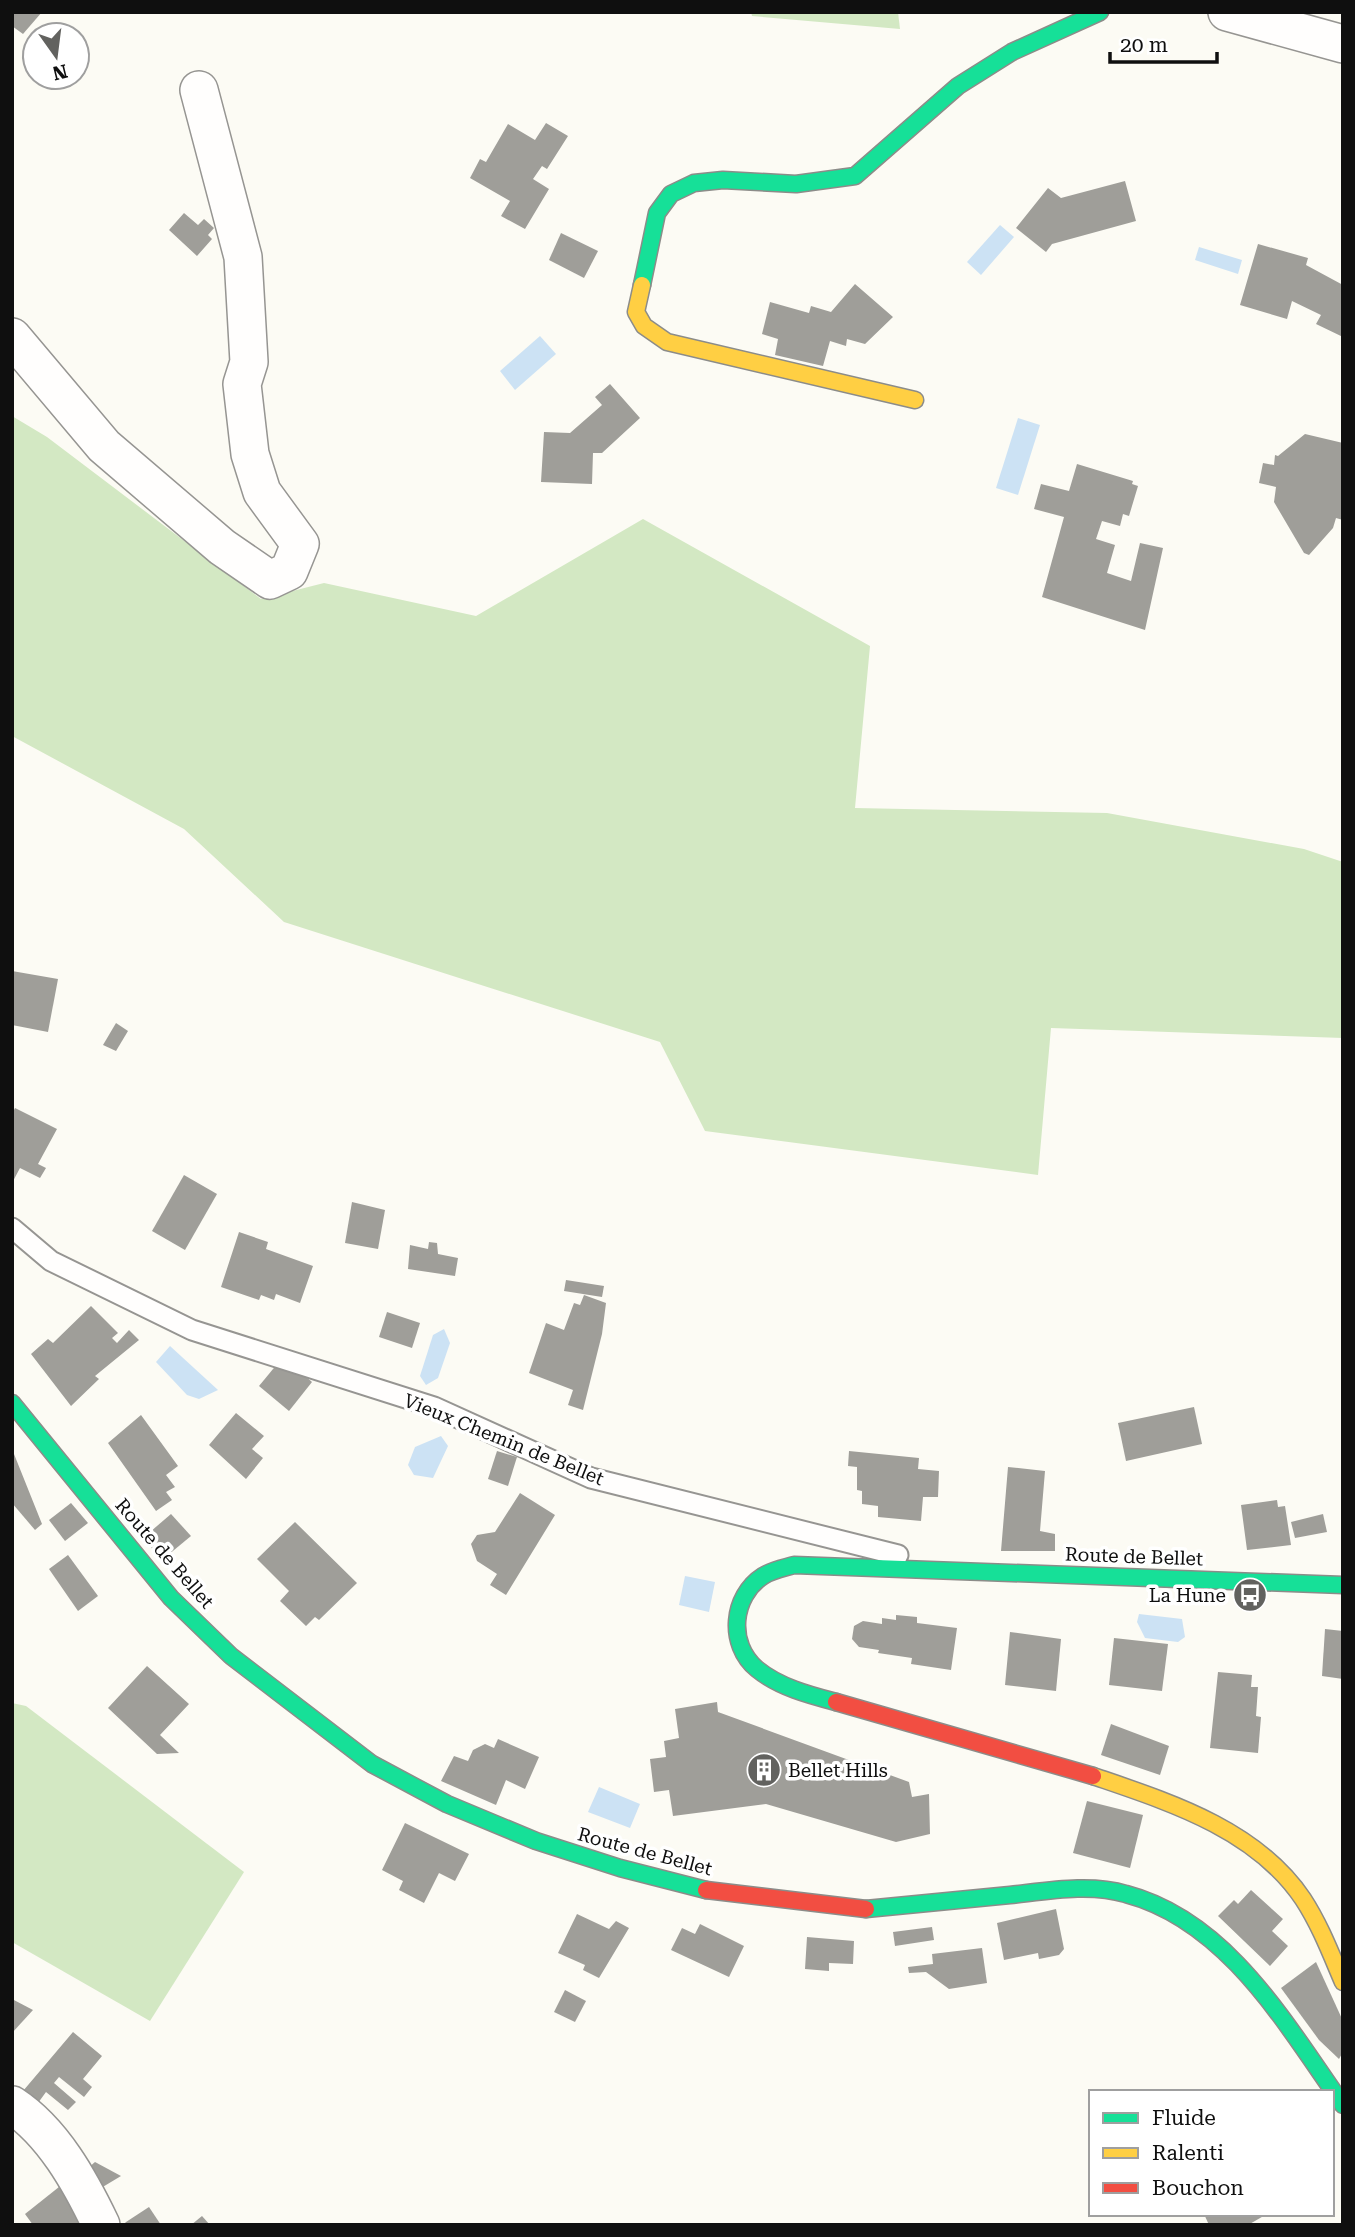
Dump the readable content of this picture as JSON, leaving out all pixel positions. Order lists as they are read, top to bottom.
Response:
{
  "streets": {
    "street": ["Route de Bellet"],
    "lane": ["Vieux Chemin de Bellet"]
  },
  "crossings": [
    ["Vieux Chemin de Bellet", "Route de Bellet"]
  ],
  "places": {
    "bus stop": ["La Hune"],
    "building": ["Bellet Hills"]
  },
  "legend": ["Fluide", "Ralenti", "Bouchon"],
  "scale_bar": "20 m",
  "north": "bottom"
}
